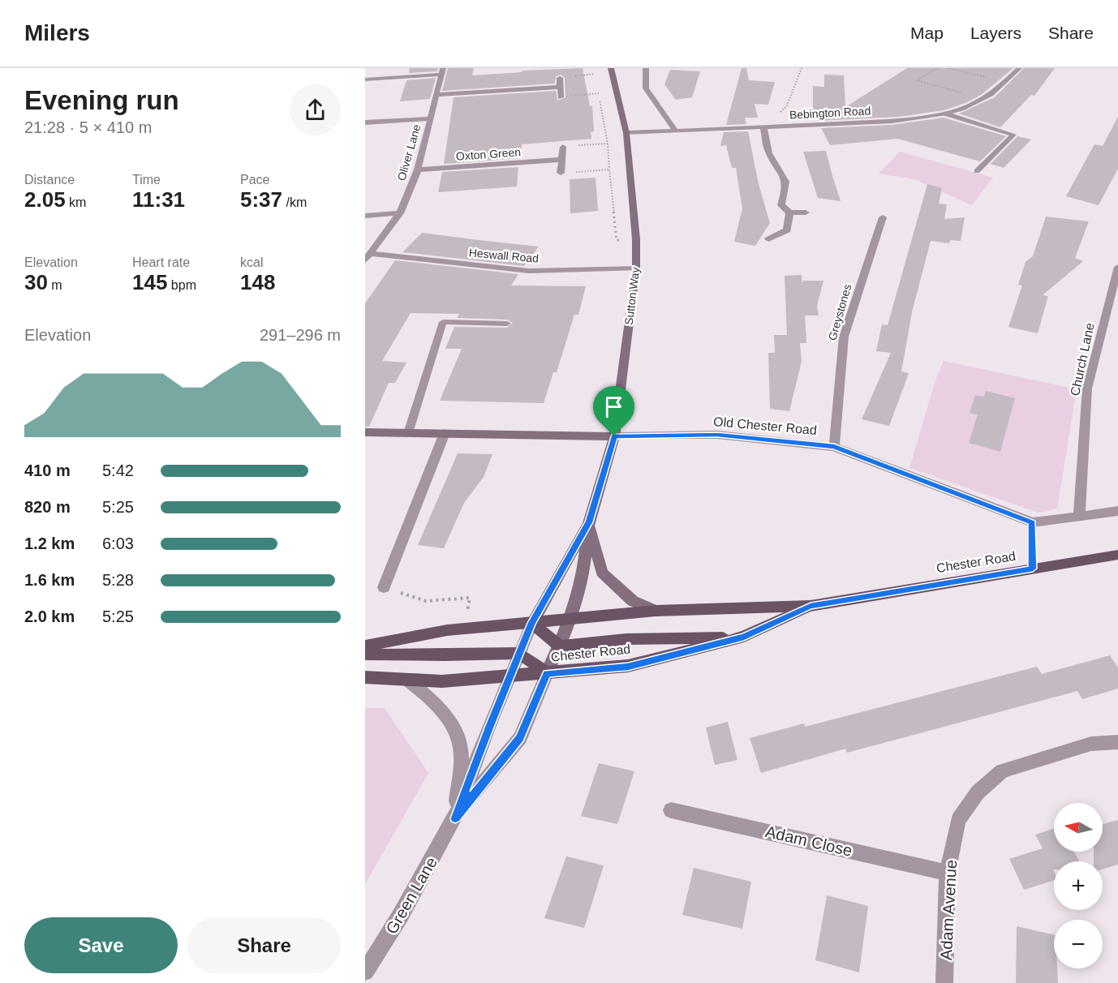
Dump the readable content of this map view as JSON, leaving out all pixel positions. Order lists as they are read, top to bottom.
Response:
{
  "streets": {
    "main road": ["Sutton Way", "Old Chester Road", "Chester Road"],
    "street": [
      "Bebington Road",
      "Oliver Lane",
      "Oxton Green",
      "Heswall Road",
      "Greystones",
      "Church Lane",
      "Adam Close",
      "Green Lane",
      "Adam Avenue"
    ]
  },
  "crossings": [
    ["Bebington Road", "Sutton Way"],
    ["Oliver Lane", "Oxton Green"],
    ["Oliver Lane", "Heswall Road"],
    ["Heswall Road", "Sutton Way"],
    ["Sutton Way", "Old Chester Road"],
    ["Sutton Way", "Chester Road"],
    ["Sutton Way", "Green Lane"],
    ["Greystones", "Old Chester Road"],
    ["Church Lane", "Old Chester Road"],
    ["Chester Road", "Green Lane"],
    ["Adam Close", "Adam Avenue"]
  ],
  "north": "left",
  "page": {
    "header": "Milers",
    "nav": ["Map", "Layers", "Share"],
    "heading": ["Evening run", "21:28 · 5 × 410 m"],
    "stats": [
      ["Distance", "2.05 km"],
      ["Time", "11:31"],
      ["Pace", "5:37 /km"],
      ["Elevation", "30 m"],
      ["Heart rate", "145 bpm"],
      ["kcal", "148"]
    ],
    "chart": ["Elevation", "291–296 m"],
    "list": [
      {
        "name": "410 m",
        "note": "5:42"
      },
      {
        "name": "820 m",
        "note": "5:25"
      },
      {
        "name": "1.2 km",
        "note": "6:03"
      },
      {
        "name": "1.6 km",
        "note": "5:28"
      },
      {
        "name": "2.0 km",
        "note": "5:25"
      }
    ],
    "map_buttons": ["+", "−"],
    "buttons": ["Save", "Share"]
  }
}
